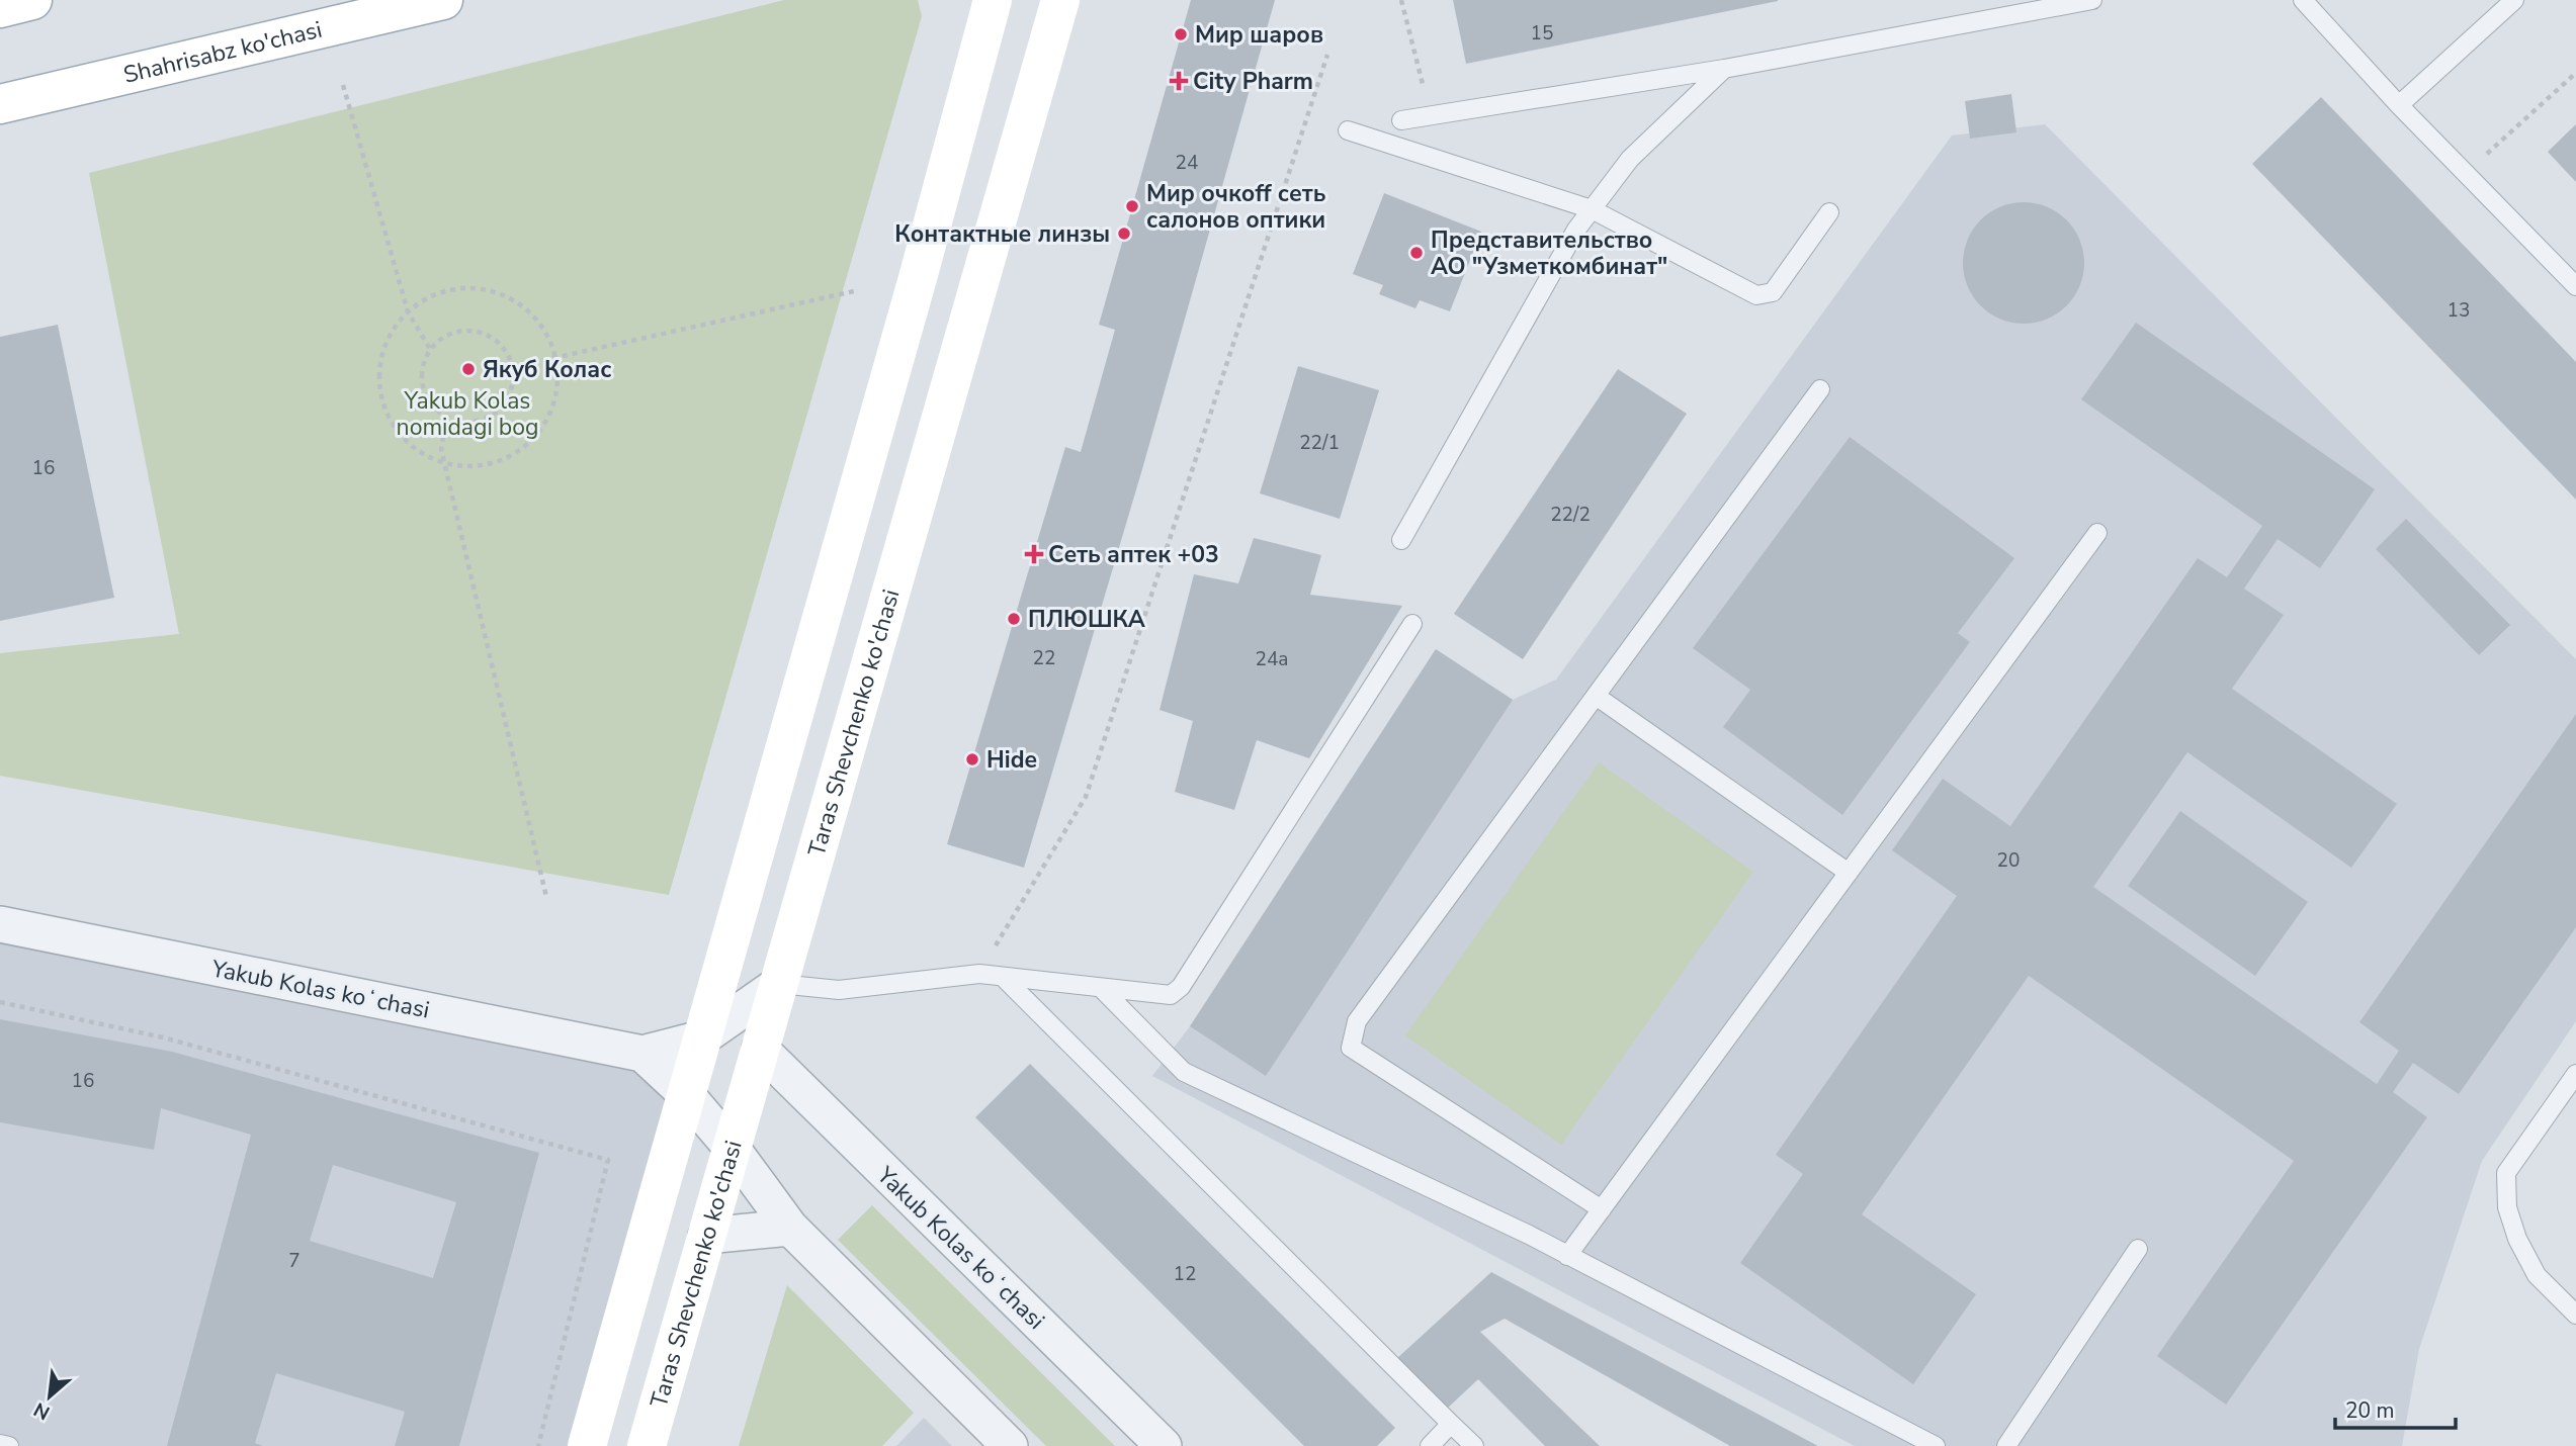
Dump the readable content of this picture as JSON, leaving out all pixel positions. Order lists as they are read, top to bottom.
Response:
{
  "streets": {
    "main road": ["Shahrisabz ko'chasi", "Taras Shevchenko ko'chasi"],
    "street": ["Yakub Kolas koʻchasi"]
  },
  "crossings": [
    ["Taras Shevchenko ko'chasi", "Yakub Kolas koʻchasi"]
  ],
  "parks": ["Yakub Kolas nomidagi bog"],
  "places": {
    "other": [
      "Мир шаров",
      "Мир очкоff сеть салонов оптики",
      "Контактные линзы",
      "Представительство АО \"Узметкомбинат\"",
      "Якуб Колас",
      "ПЛЮШКА",
      "Hide"
    ],
    "health": ["City Pharm", "Сеть аптек +03"]
  },
  "house_numbers": [
    "15",
    "24",
    "13",
    "22/1",
    "16",
    "22/2",
    "22",
    "24a",
    "20",
    "16",
    "7",
    "12"
  ],
  "scale_bar": "20 m",
  "north": "bottom left"
}
